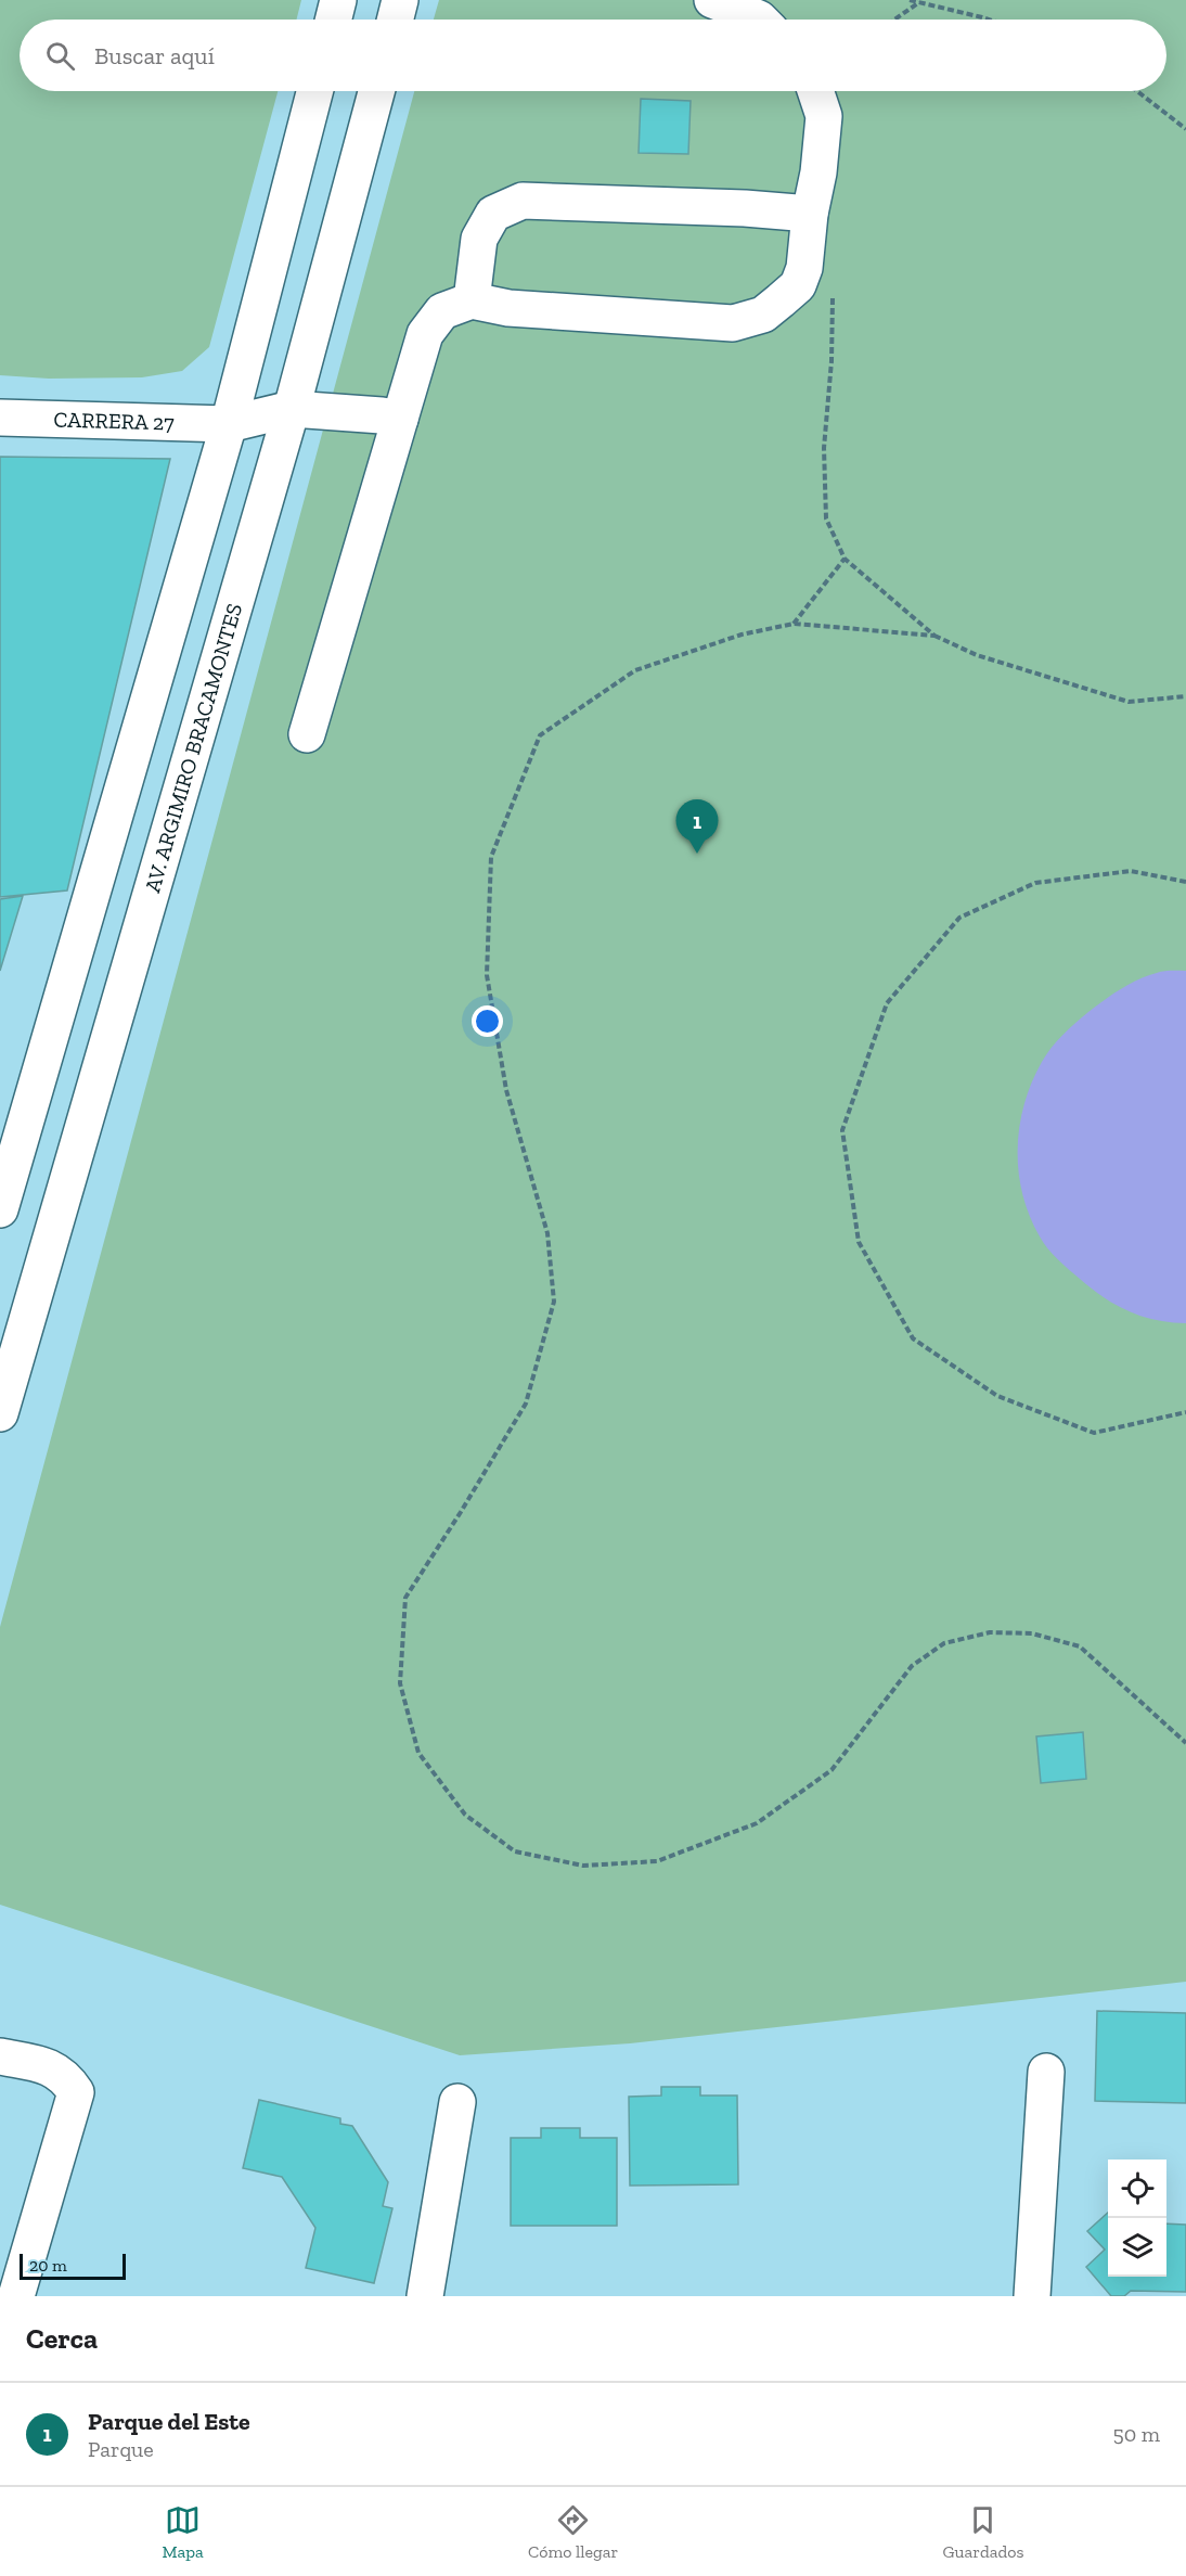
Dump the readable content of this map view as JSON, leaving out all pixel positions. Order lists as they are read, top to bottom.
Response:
{
  "streets": {
    "street": ["CARRERA 27", "AV. ARGIMIRO BRACAMONTES"]
  },
  "crossings": [
    ["CARRERA 27", "AV. ARGIMIRO BRACAMONTES"]
  ],
  "scale_bar": "20 m",
  "page": {
    "search": "Buscar aquí",
    "pins": "1",
    "scale": "20 m",
    "heading": "Cerca",
    "list": [
      {
        "mark": "1",
        "name": "Parque del Este",
        "note": "Parque",
        "value": "50 m"
      }
    ],
    "nav": ["Mapa", "Cómo llegar", "Guardados"]
  }
}
